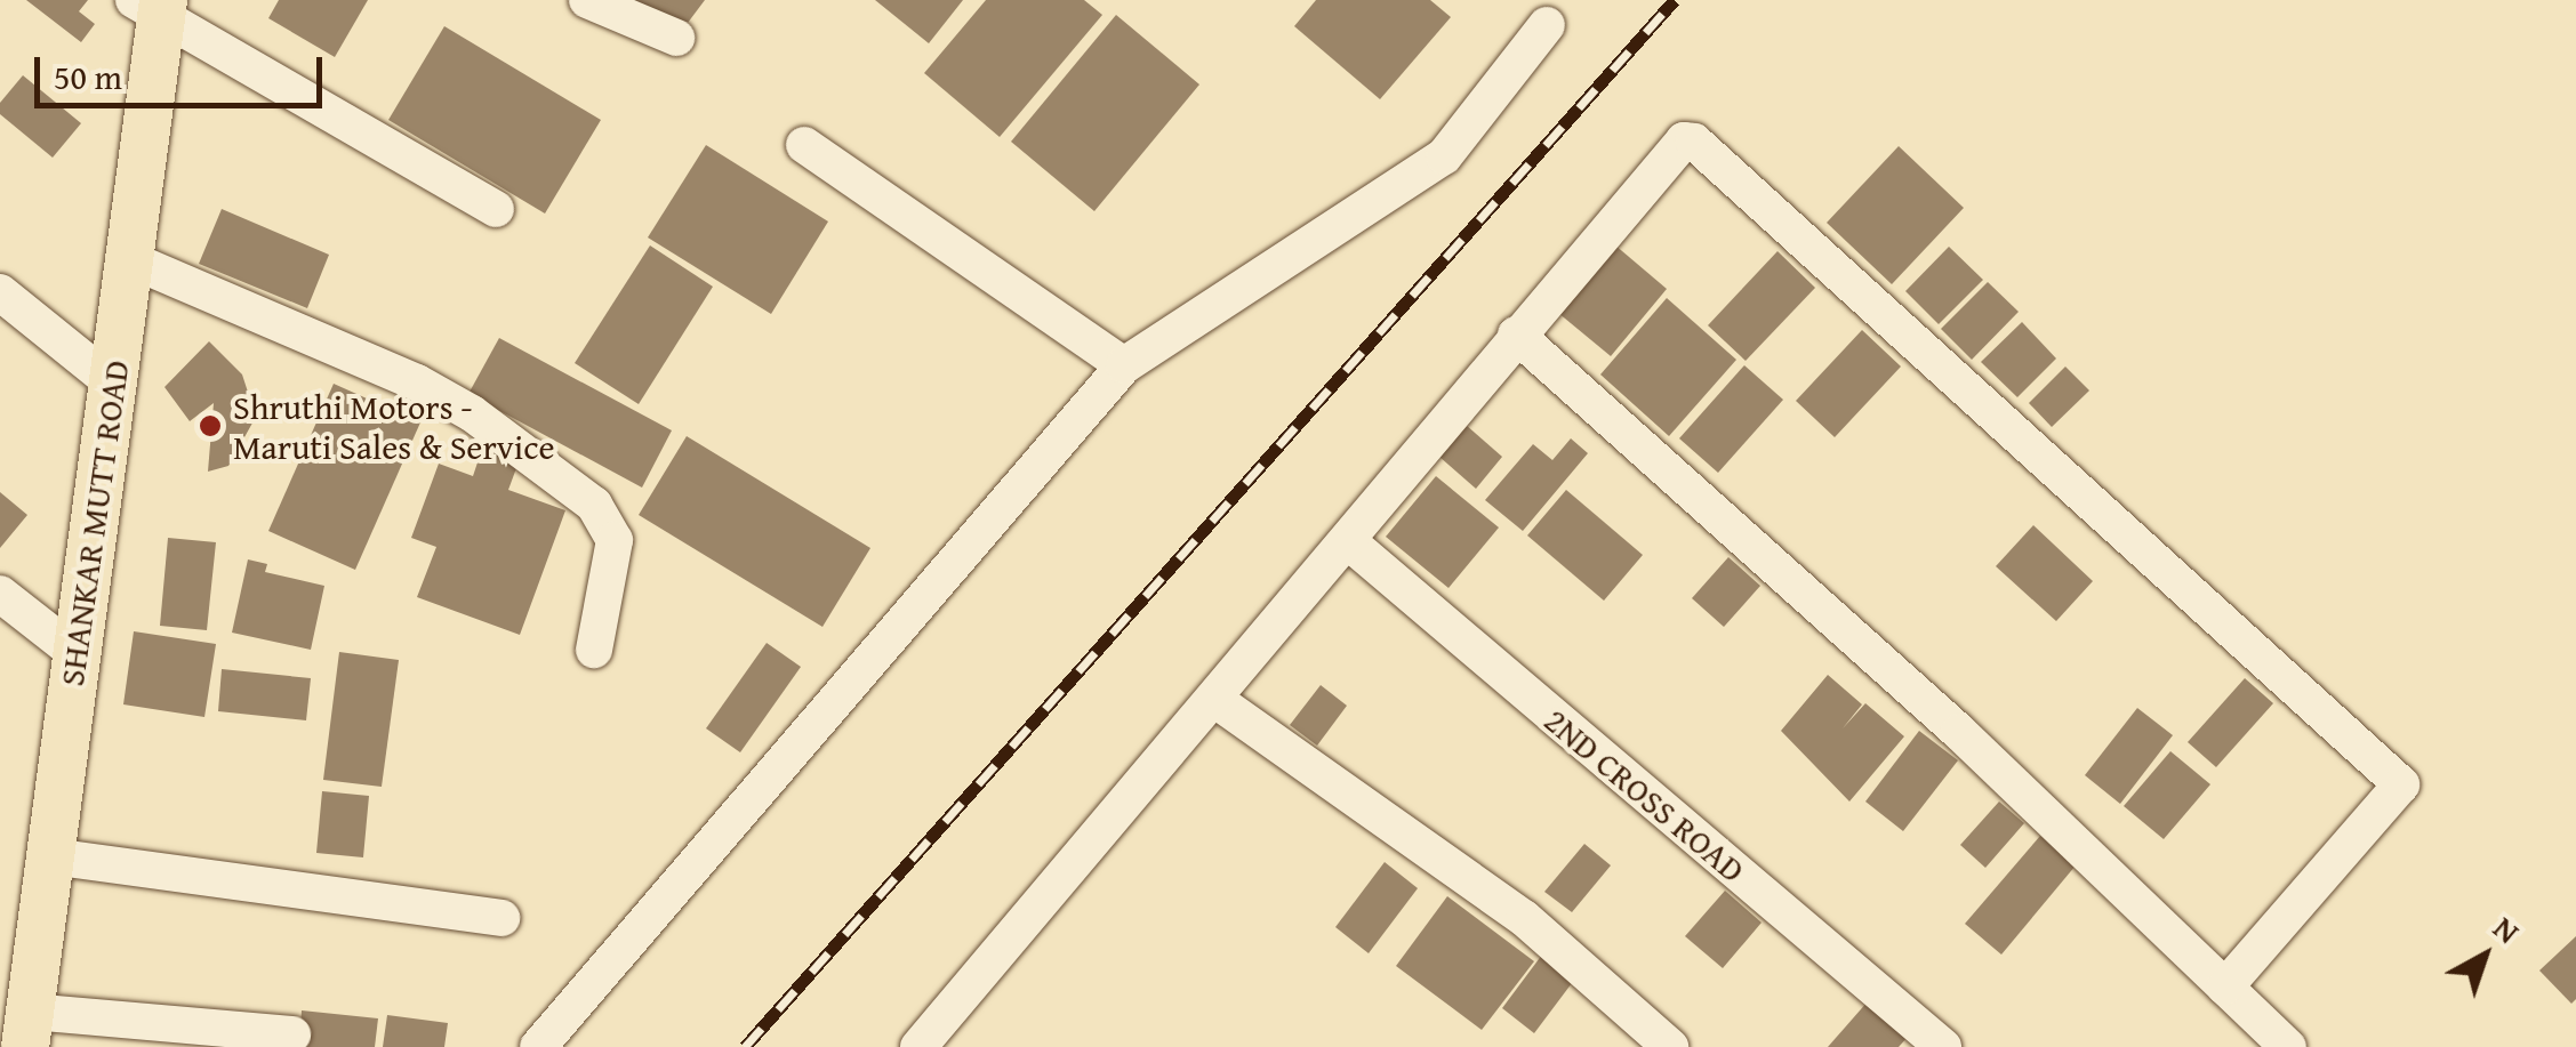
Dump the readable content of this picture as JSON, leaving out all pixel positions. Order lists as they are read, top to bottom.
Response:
{
  "streets": {
    "main road": ["SHANKAR MUTT ROAD"],
    "street": ["2ND CROSS ROAD"]
  },
  "places": ["Shruthi Motors - Maruti Sales & Service"],
  "scale_bar": "50 m",
  "north": "top right"
}
